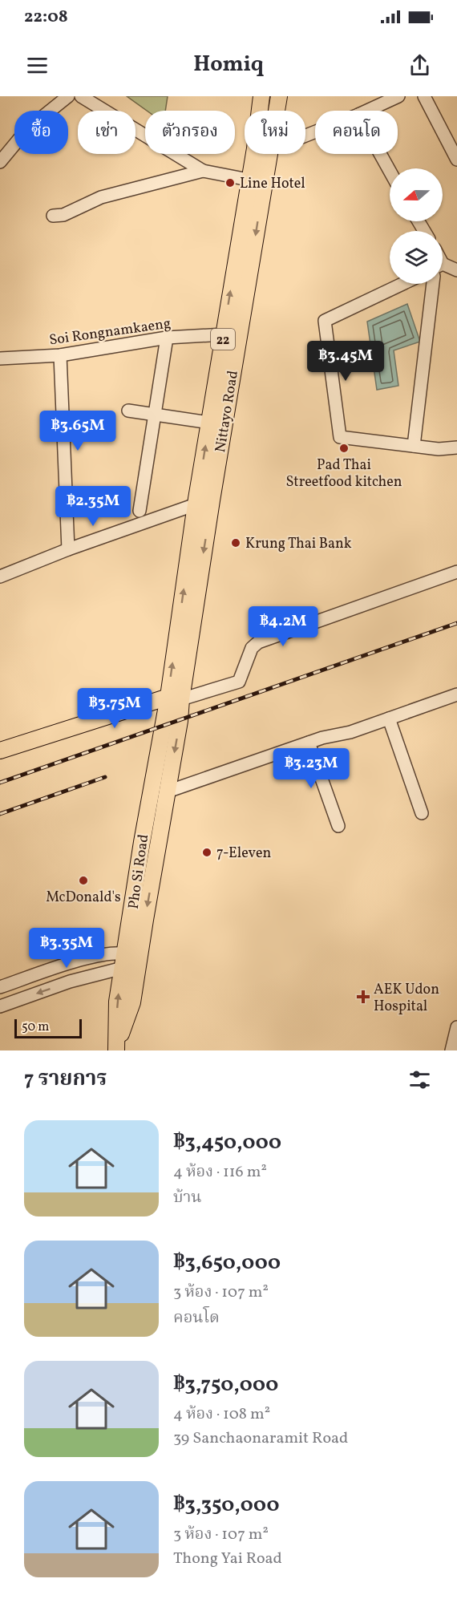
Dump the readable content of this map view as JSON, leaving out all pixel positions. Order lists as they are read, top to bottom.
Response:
{
  "streets": {
    "main road": ["22", "Nittayo Road", "Pho Si Road"],
    "street": ["Soi Rongnamkaeng"]
  },
  "crossings": [
    ["Soi Rongnamkaeng", "Nittayo Road"],
    ["Nittayo Road", "Pho Si Road"]
  ],
  "places": {
    "other": [
      "Line Hotel",
      "Pad Thai Streetfood kitchen",
      "Krung Thai Bank",
      "7-Eleven",
      "McDonald's"
    ],
    "health": ["AEK Udon Hospital"]
  },
  "scale_bar": "50 m",
  "north": "left",
  "page": {
    "status": "22:08",
    "header": "Homiq",
    "chip": [
      "ซื้อ",
      "เช่า",
      "ตัวกรอง",
      "ใหม่",
      "คอนโด"
    ],
    "price": [
      "฿3.45M",
      "฿3.65M",
      "฿2.35M",
      "฿4.2M",
      "฿3.75M",
      "฿3.23M",
      "฿3.35M"
    ],
    "scale": "50 m",
    "heading": "7 รายการ",
    "list": [
      {
        "name": "฿3,450,000",
        "note": "4 ห้อง · 116 m² · บ้าน"
      },
      {
        "name": "฿3,650,000",
        "note": "3 ห้อง · 107 m² · คอนโด"
      },
      {
        "name": "฿3,750,000",
        "note": "4 ห้อง · 108 m² · 39 Sanchaonaramit Road"
      },
      {
        "name": "฿3,350,000",
        "note": "3 ห้อง · 107 m² · Thong Yai Road"
      }
    ]
  }
}
